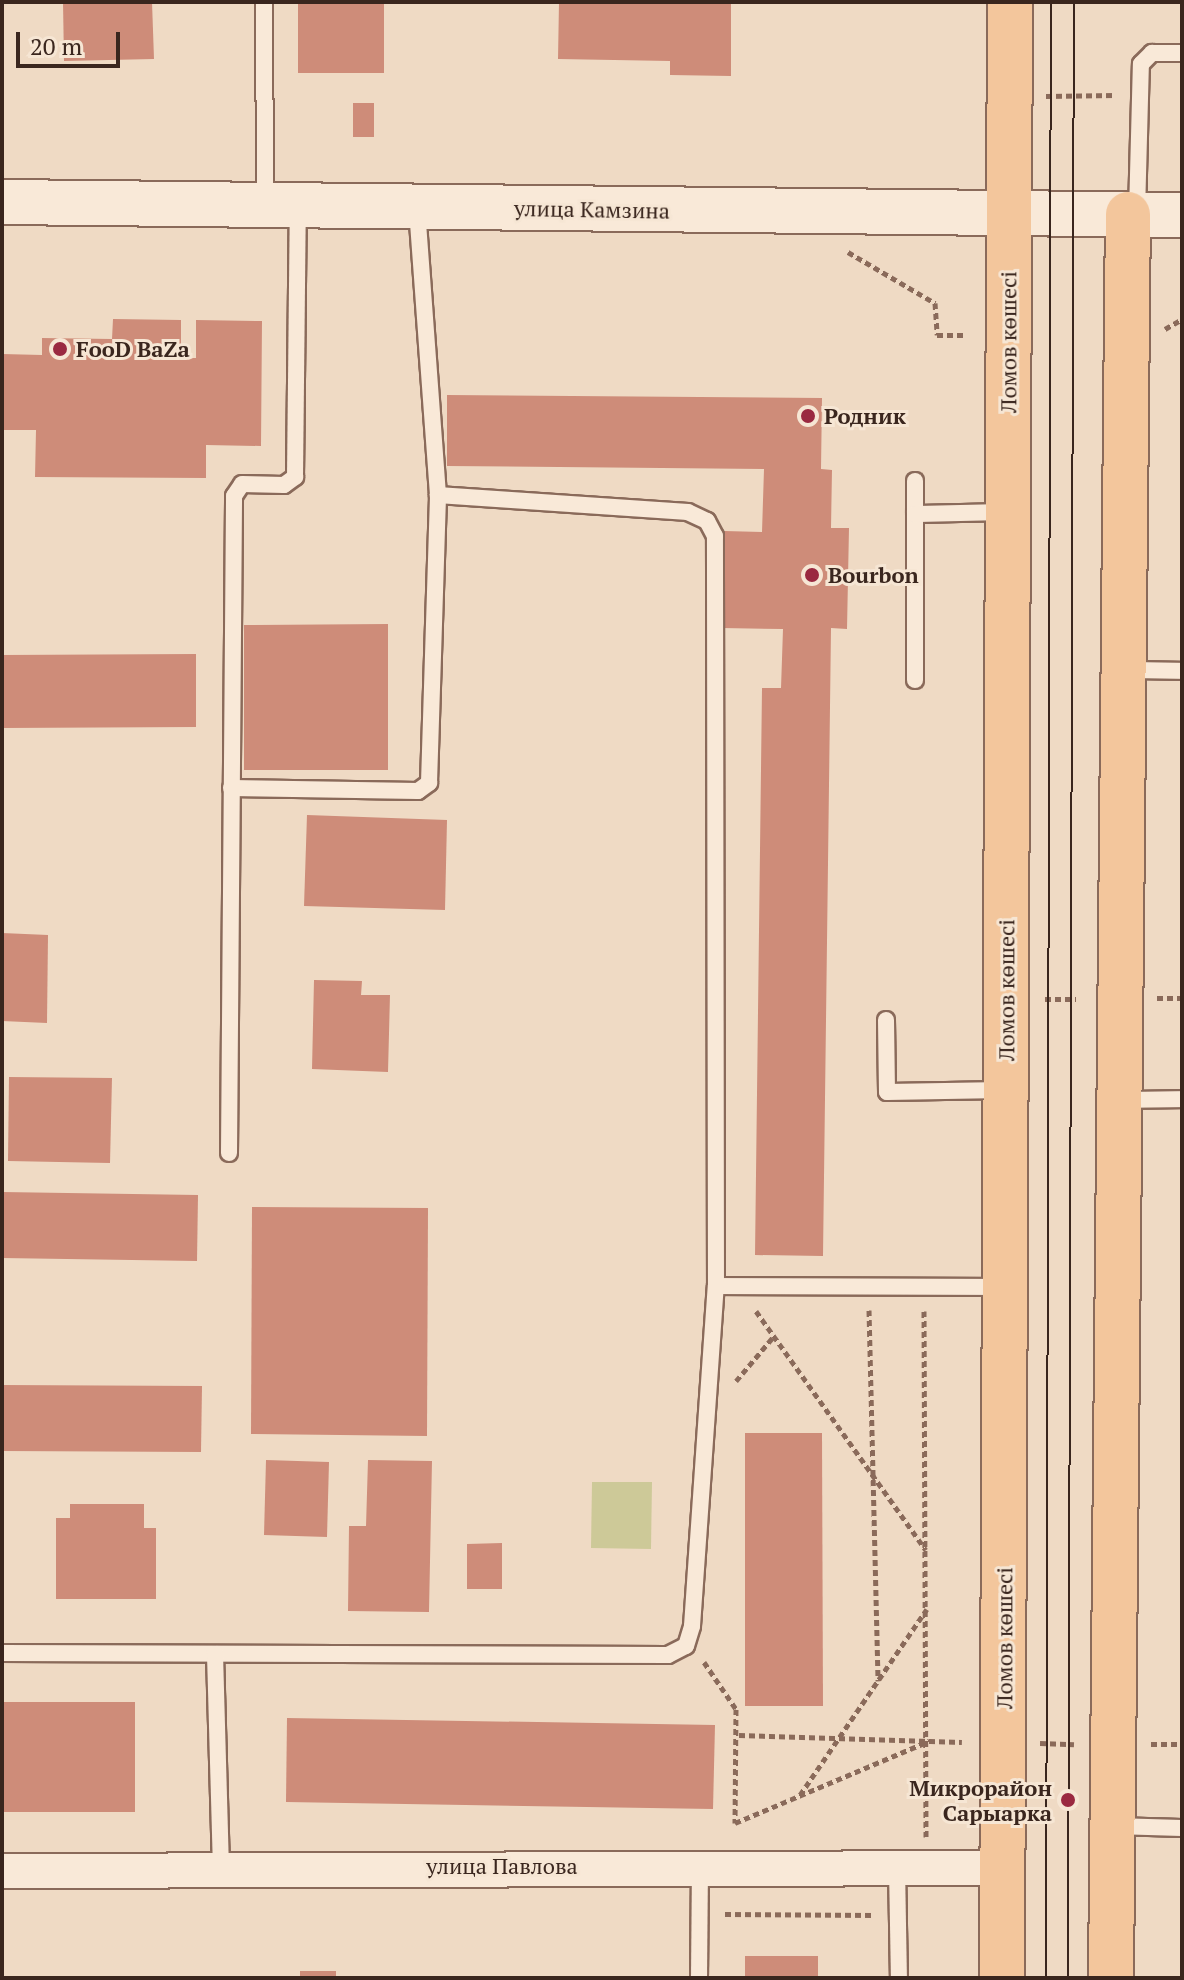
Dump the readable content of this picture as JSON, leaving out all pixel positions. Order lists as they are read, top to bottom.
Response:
{
  "streets": {
    "main road": ["улица Камзина", "Ломов көшесі"],
    "street": ["улица Павлова"]
  },
  "crossings": [
    ["улица Камзина", "Ломов көшесі"],
    ["Ломов көшесі", "улица Павлова"]
  ],
  "places": [
    "FooD BaZa",
    "Родник",
    "Bourbon",
    "Микрорайон Сарыарка"
  ],
  "scale_bar": "20 m"
}
